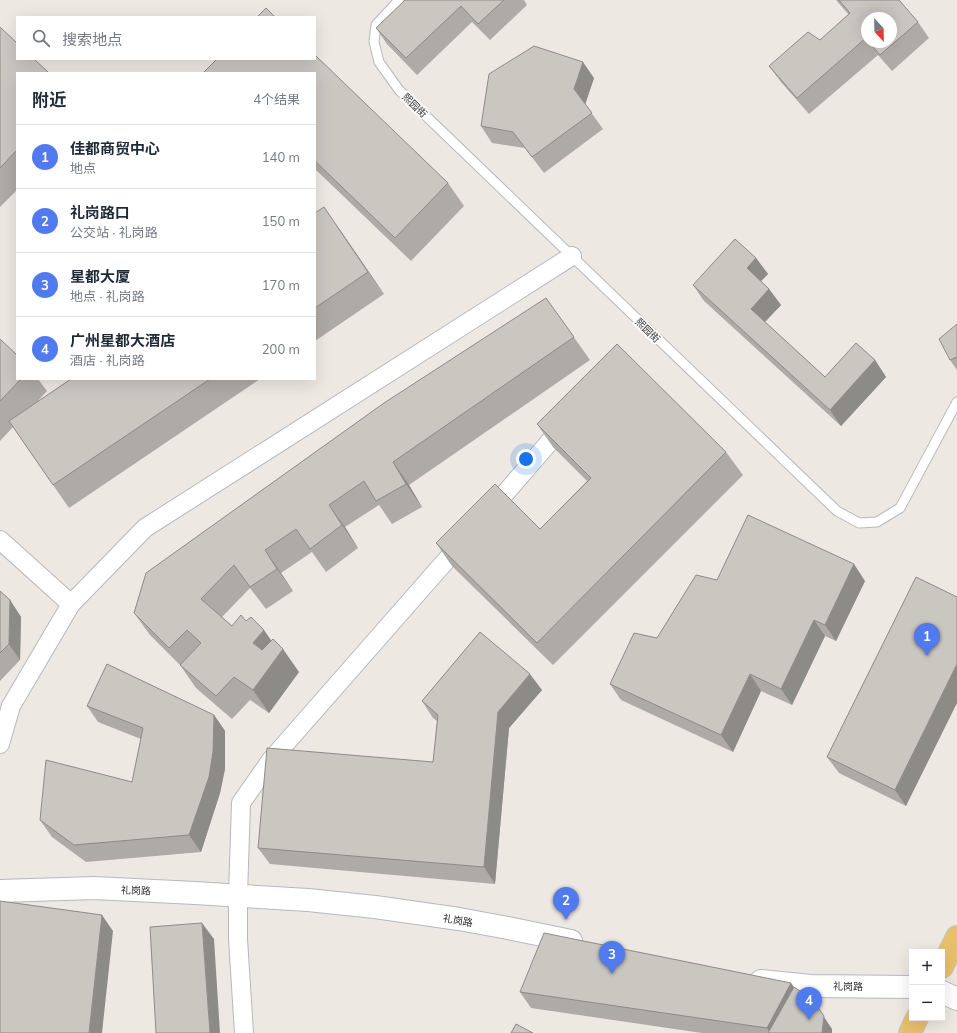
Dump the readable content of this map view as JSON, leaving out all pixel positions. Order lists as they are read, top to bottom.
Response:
{
  "streets": {
    "street": ["礼岗路"],
    "lane": ["熙园街"]
  },
  "north": "bottom",
  "page": {
    "search": "搜索地点",
    "heading": ["附近", "4个结果"],
    "list": [
      {
        "mark": "1",
        "name": "佳都商贸中心",
        "note": "地点",
        "value": "140 m"
      },
      {
        "mark": "2",
        "name": "礼岗路口",
        "note": "公交站 · 礼岗路",
        "value": "150 m"
      },
      {
        "mark": "3",
        "name": "星都大厦",
        "note": "地点 · 礼岗路",
        "value": "170 m"
      },
      {
        "mark": "4",
        "name": "广州星都大酒店",
        "note": "酒店 · 礼岗路",
        "value": "200 m"
      }
    ],
    "pins": [
      "1",
      "2",
      "3",
      "4"
    ],
    "map_buttons": ["+", "−"]
  }
}
